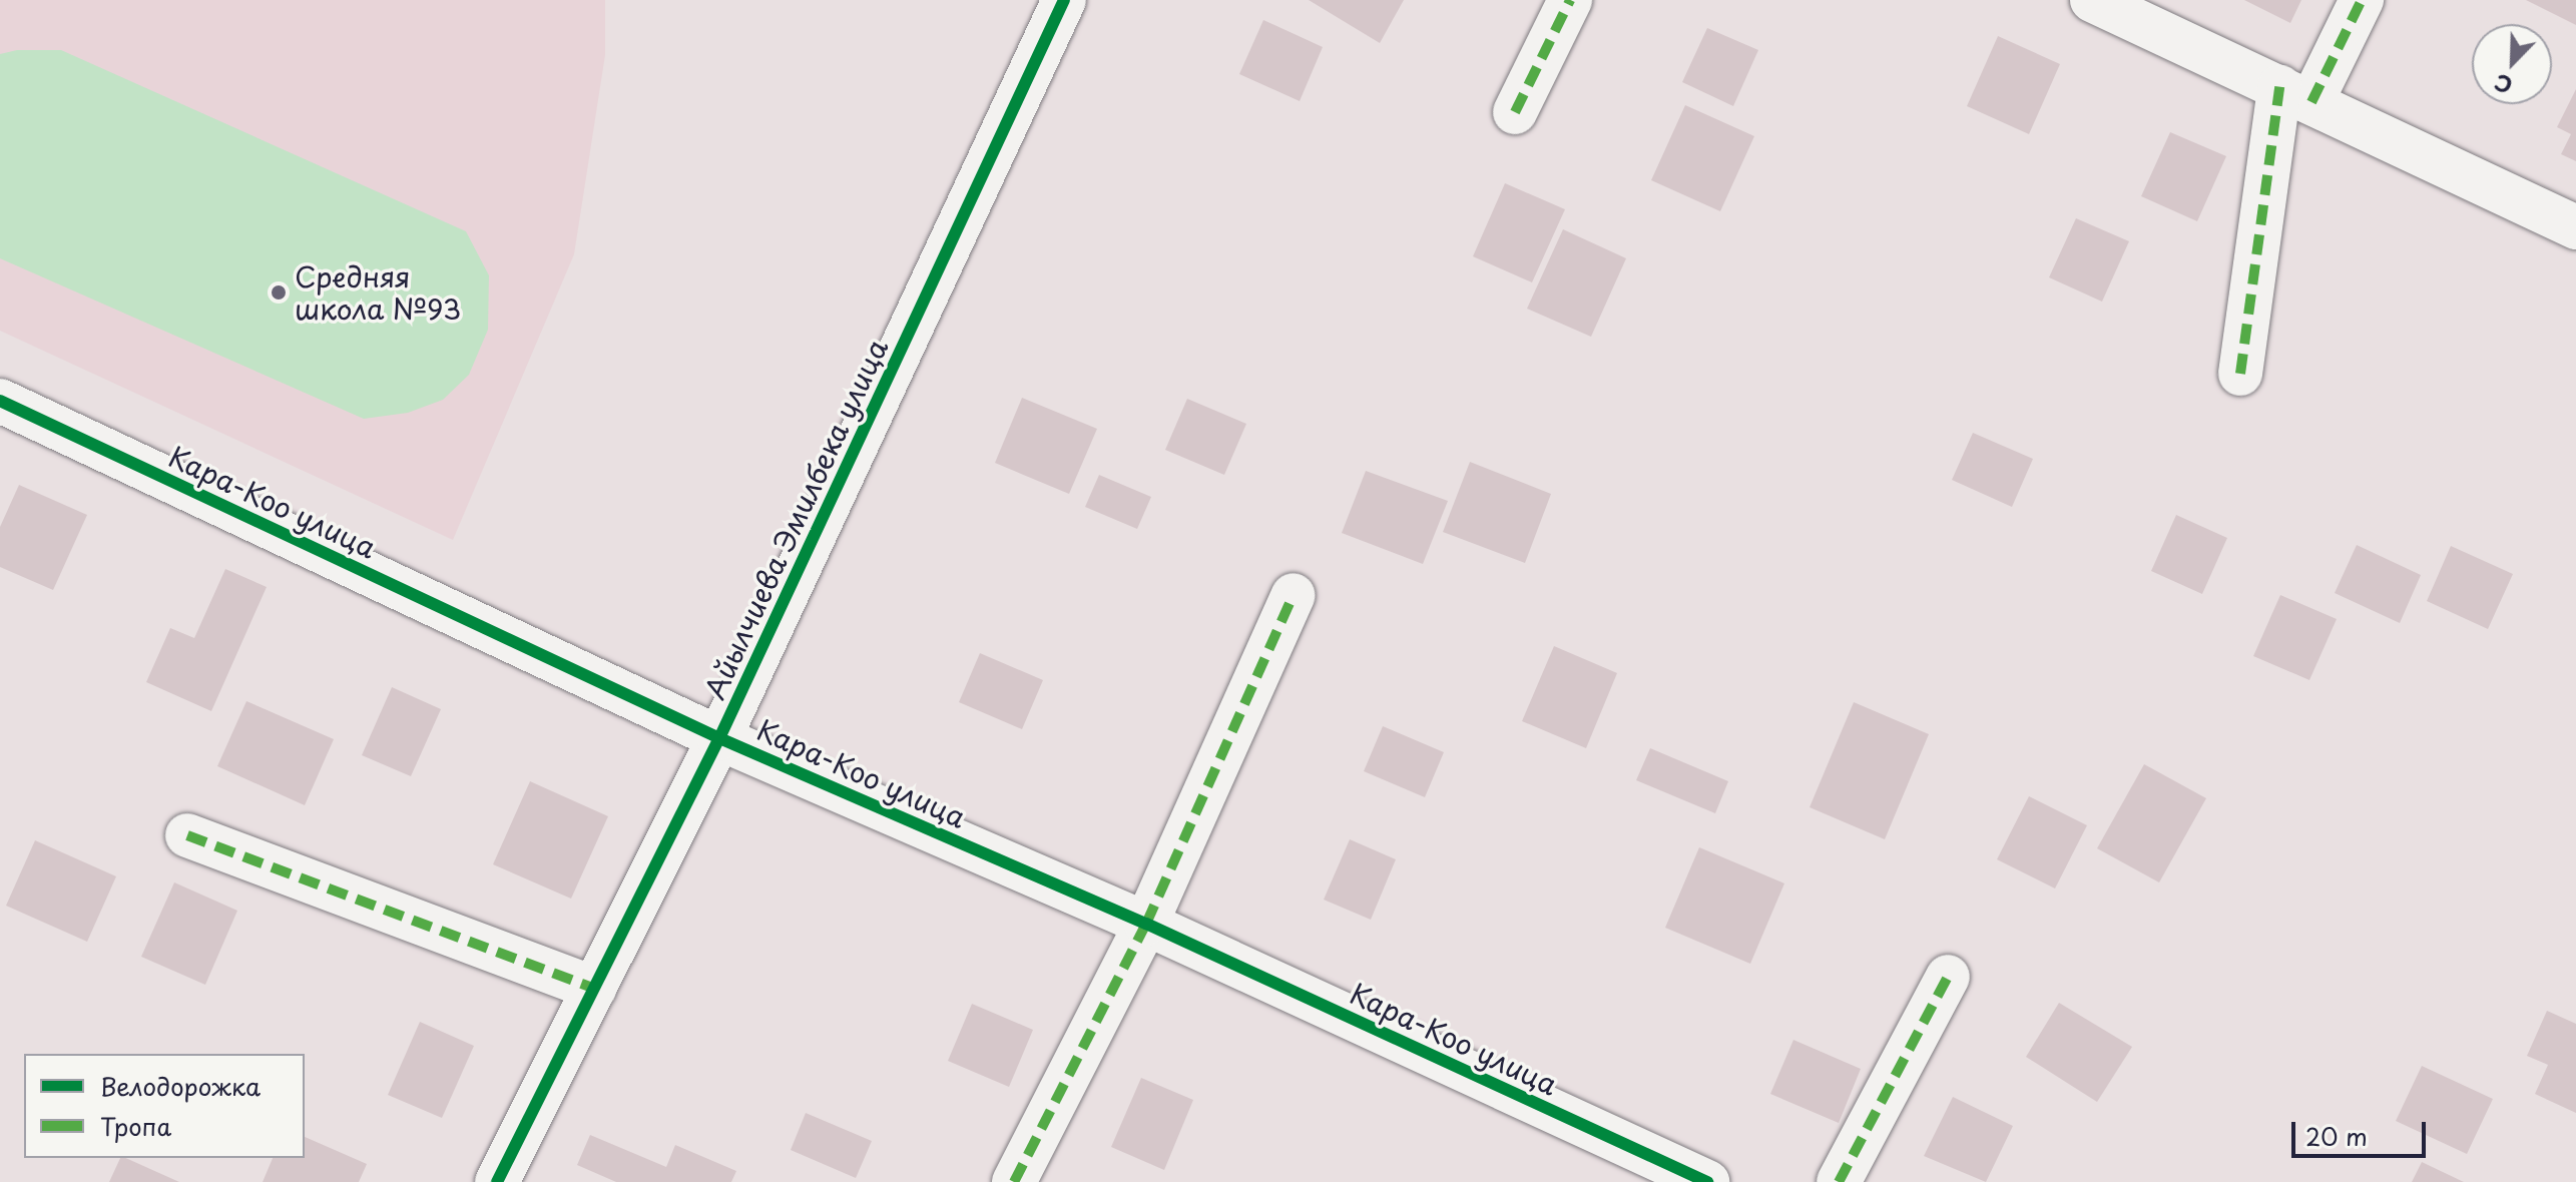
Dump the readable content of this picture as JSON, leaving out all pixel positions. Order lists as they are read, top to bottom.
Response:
{
  "streets": {
    "street": ["Кара-Коо улица", "Айылчиева Эмилбека улица"]
  },
  "crossings": [
    ["Кара-Коо улица", "Айылчиева Эмилбека улица"]
  ],
  "places": ["Средняя школа №93"],
  "legend": ["Велодорожка", "Тропа"],
  "scale_bar": "20 m",
  "north": "bottom left"
}
